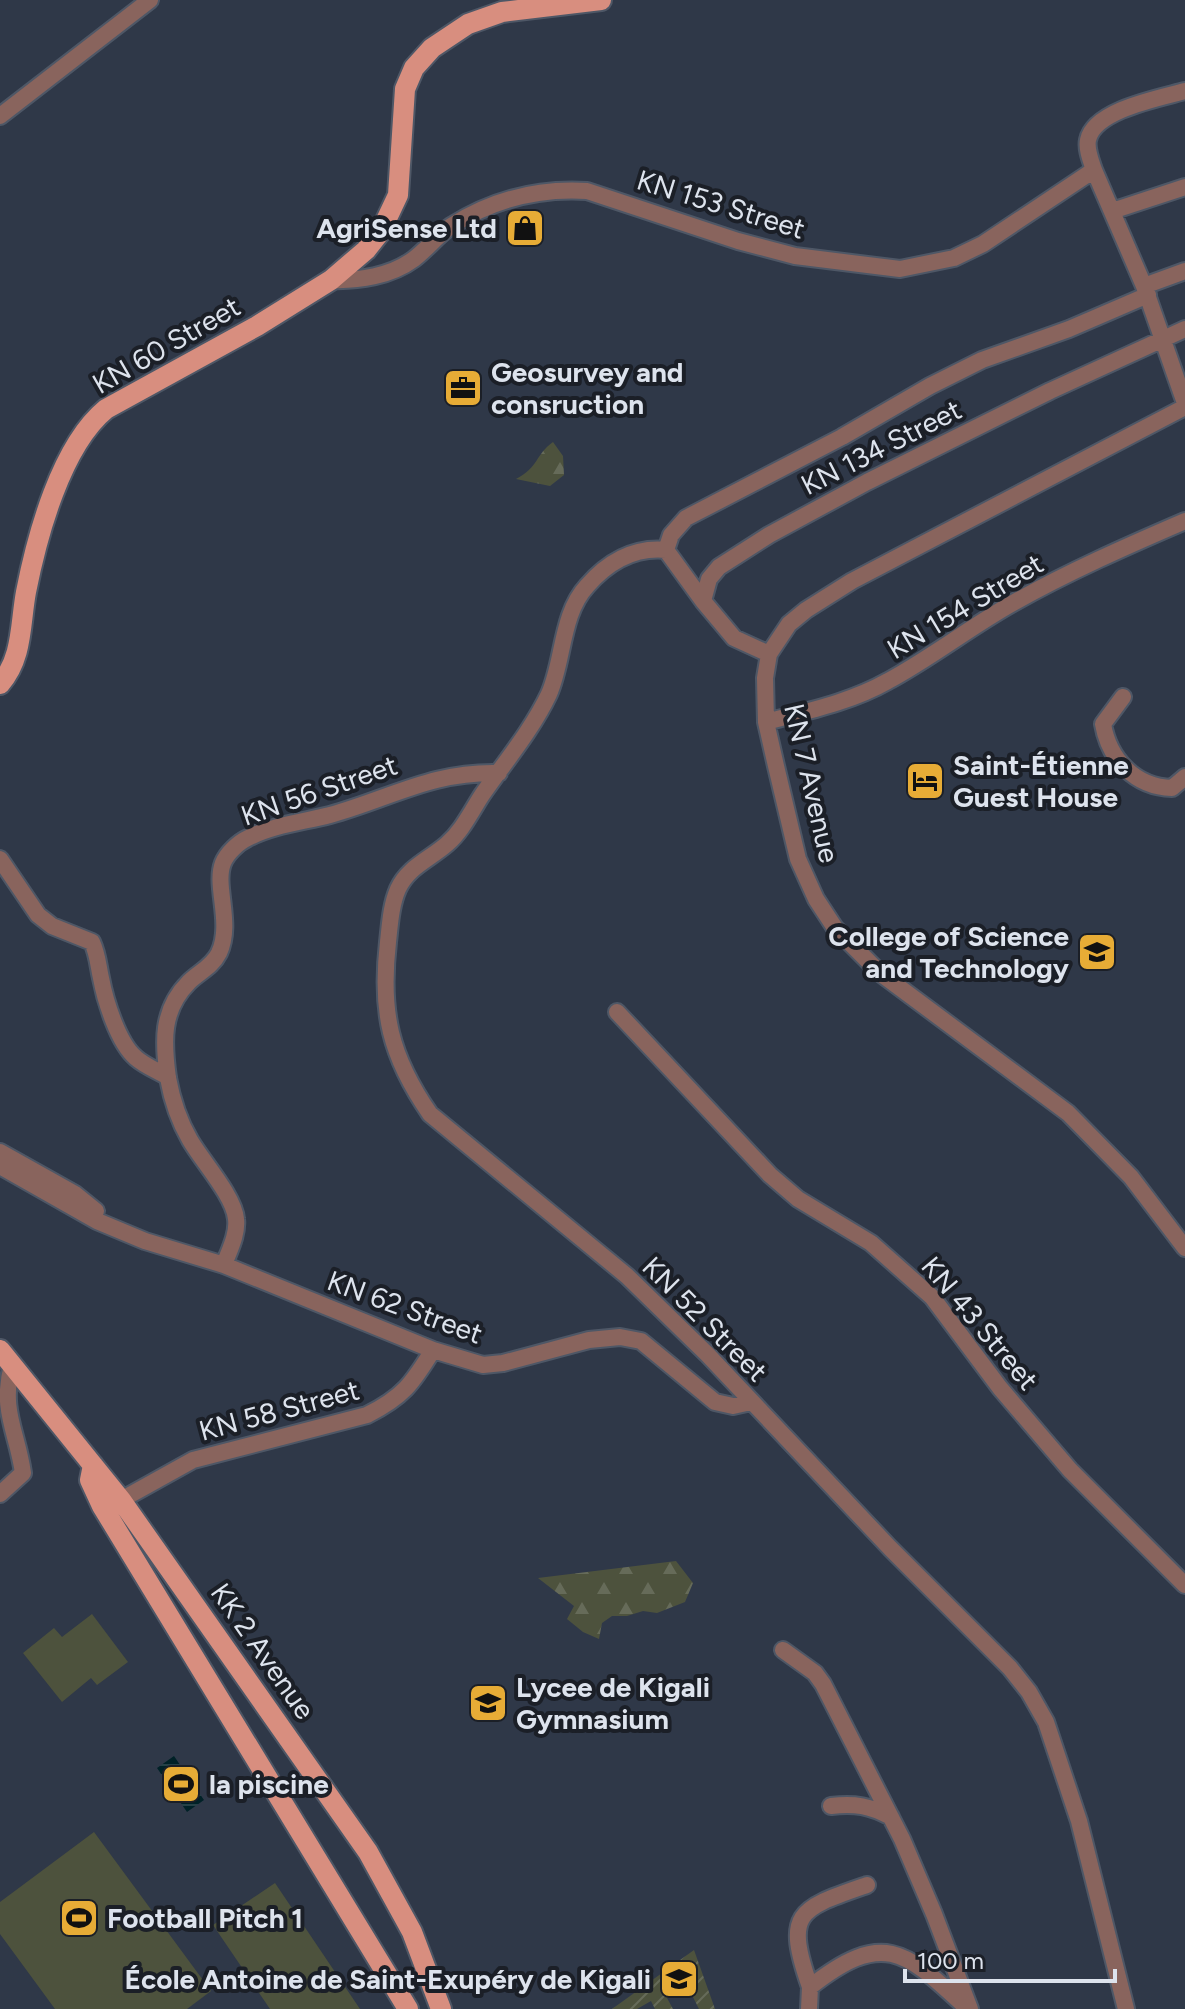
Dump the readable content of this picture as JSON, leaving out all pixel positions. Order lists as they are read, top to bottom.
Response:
{
  "streets": {
    "main road": ["KN 60 Street", "KK 2 Avenue"],
    "street": [
      "KN 153 Street",
      "KN 134 Street",
      "KN 154 Street",
      "KN 7 Avenue",
      "KN 56 Street",
      "KN 62 Street",
      "KN 52 Street",
      "KN 43 Street",
      "KN 58 Street"
    ]
  },
  "crossings": [
    ["KN 153 Street", "KN 60 Street"],
    ["KN 154 Street", "KN 7 Avenue"],
    ["KN 56 Street", "KN 62 Street"],
    ["KN 56 Street", "KN 52 Street"],
    ["KN 62 Street", "KN 52 Street"],
    ["KN 62 Street", "KN 58 Street"],
    ["KN 58 Street", "KK 2 Avenue"]
  ],
  "places": {
    "shop": ["AgriSense Ltd"],
    "office": ["Geosurvey and consruction"],
    "hotel": ["Saint-Étienne Guest House"],
    "school or university": ["College of Science and Technology", "Lycee de Kigali Gymnasium", "École Antoine de Saint-Exupéry de Kigali"],
    "sports": ["la piscine", "Football Pitch 1"]
  },
  "scale_bar": "100 m"
}
